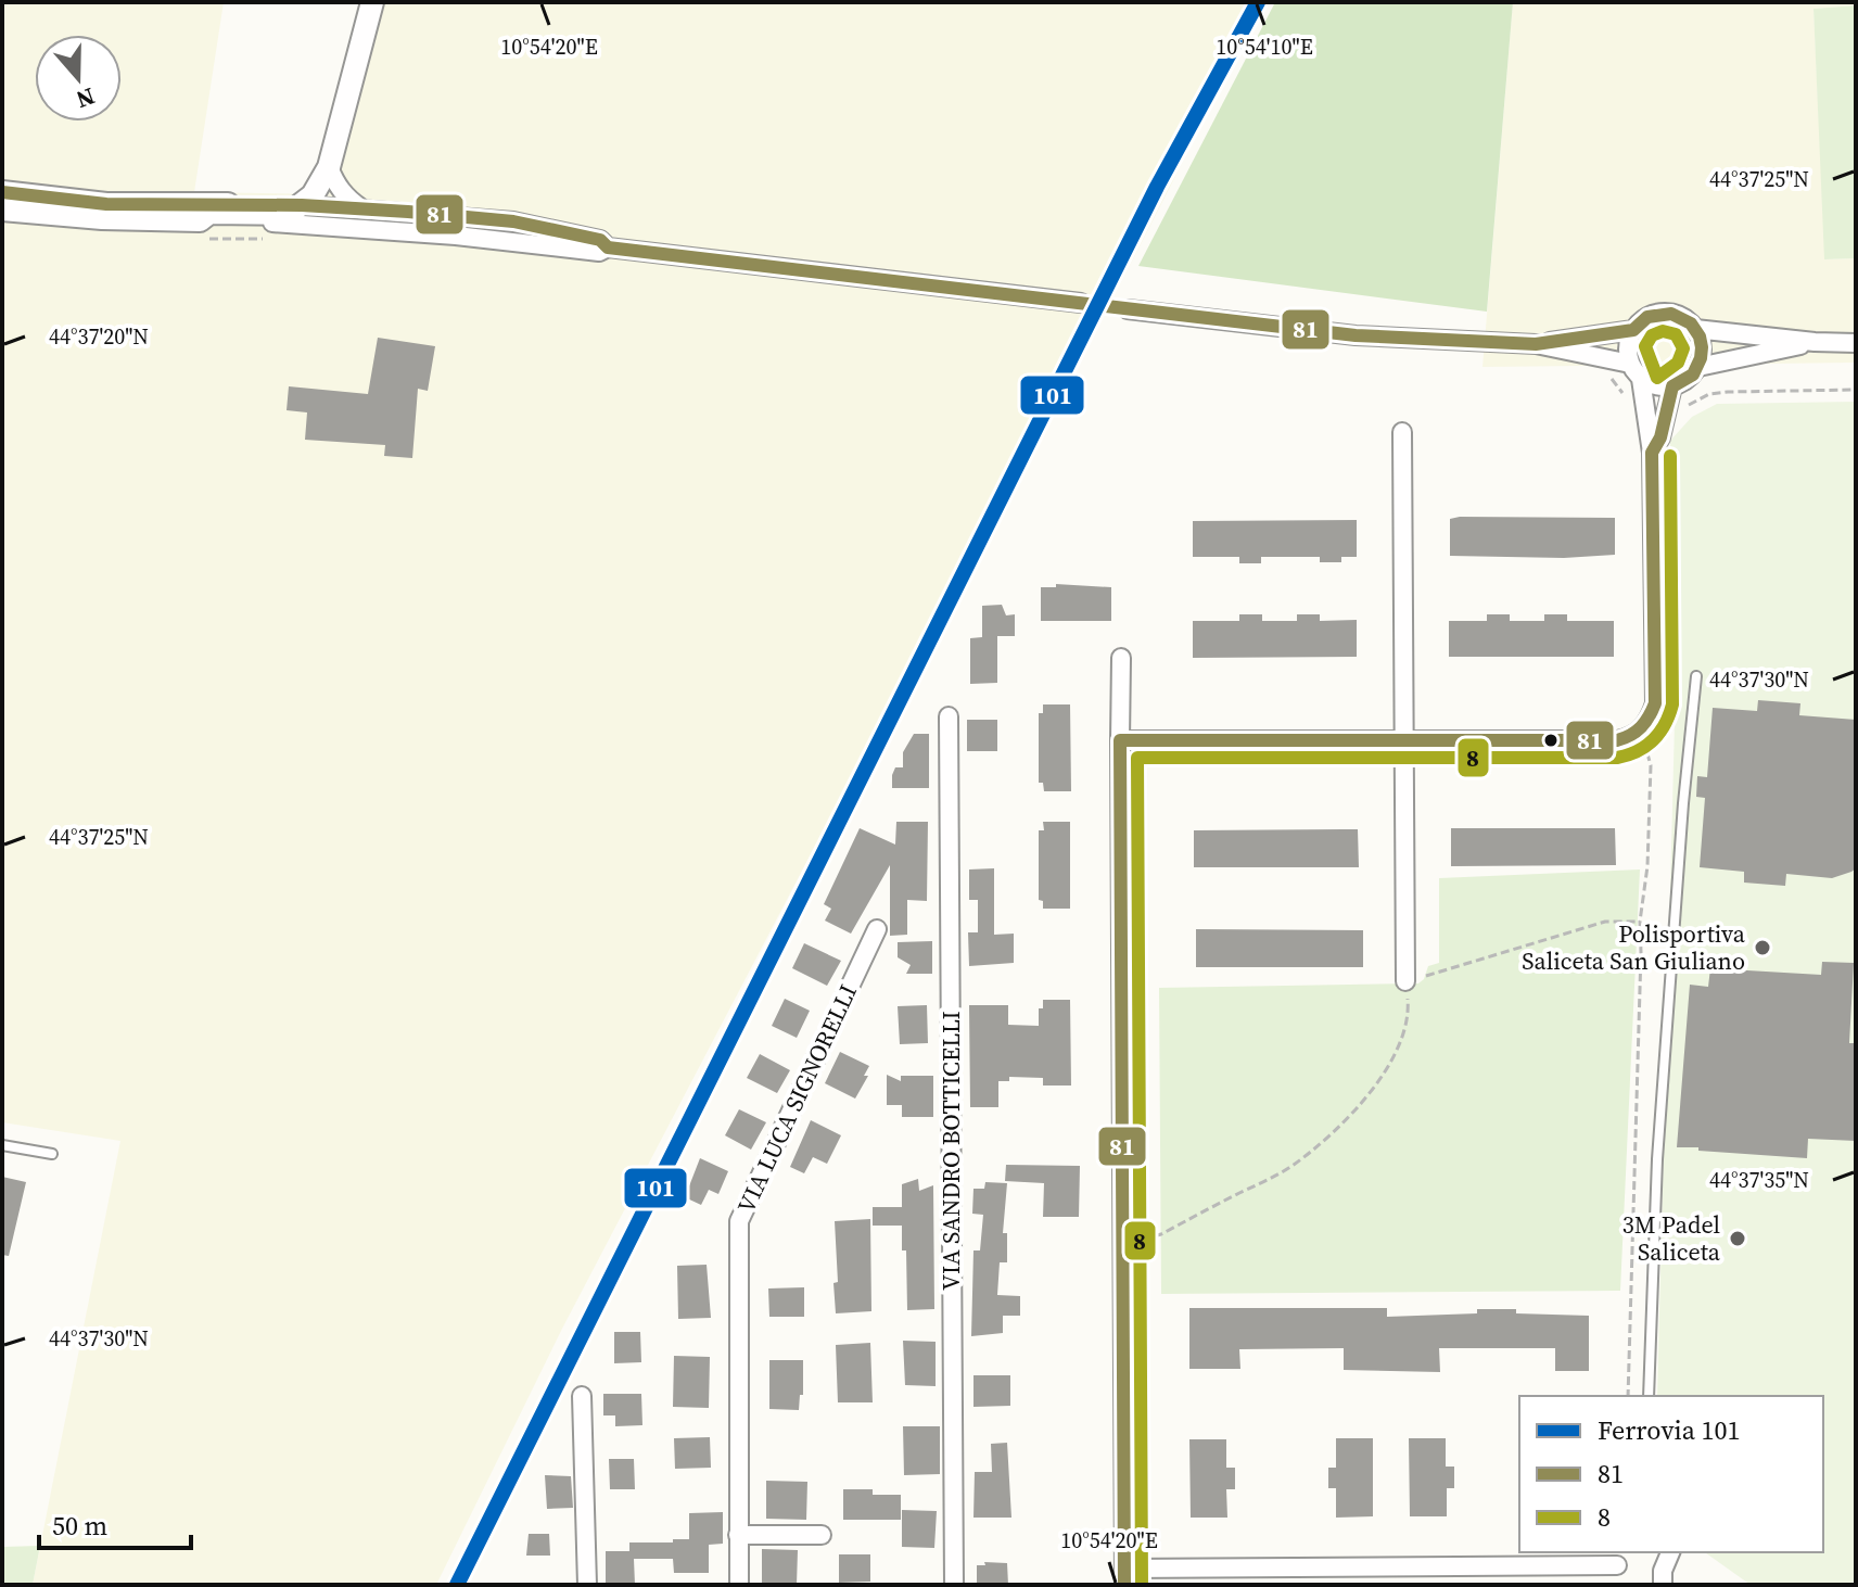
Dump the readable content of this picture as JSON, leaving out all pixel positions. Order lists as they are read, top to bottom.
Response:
{
  "streets": {
    "street": ["VIA LUCA SIGNORELLI", "VIA SANDRO BOTTICELLI"]
  },
  "places": ["Polisportiva Saliceta San Giuliano", "3M Padel Saliceta"],
  "lines": ["rail line 101", "transit line 81", "transit line 8"],
  "legend": ["Ferrovia 101", "81", "8"],
  "scale_bar": "50 m",
  "north": "bottom",
  "coordinates": [
    "10°54'20\"E",
    "10°54'10\"E",
    "44°37'25\"N",
    "44°37'20\"N",
    "44°37'30\"N",
    "44°37'35\"N"
  ]
}
